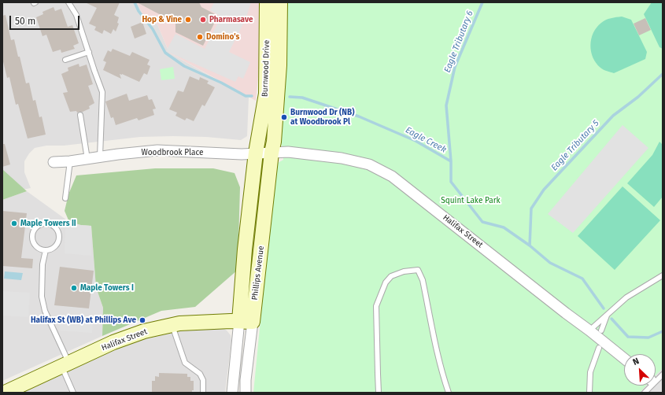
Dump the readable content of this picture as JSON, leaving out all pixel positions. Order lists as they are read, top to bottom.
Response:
{
  "streets": {
    "street": [
      "Burnwood Drive",
      "Woodbrook Place",
      "Halifax Street",
      "Phillips Avenue"
    ]
  },
  "crossings": [
    ["Burnwood Drive", "Woodbrook Place"],
    ["Burnwood Drive", "Halifax Street"],
    ["Burnwood Drive", "Phillips Avenue"],
    ["Woodbrook Place", "Halifax Street"],
    ["Woodbrook Place", "Phillips Avenue"],
    ["Halifax Street", "Phillips Avenue"]
  ],
  "water": ["Eagle Tributary 6", "Eagle Creek", "Eagle Tributary 5"],
  "parks": ["Squint Lake Park"],
  "places": [
    "Hop & Vine",
    "Pharmasave",
    "Domino's",
    "Burnwood Dr (NB) at Woodbrook Pl",
    "Maple Towers II",
    "Maple Towers I",
    "Halifax St (WB) at Phillips Ave"
  ],
  "scale_bar": "50 m",
  "north": "top left"
}
